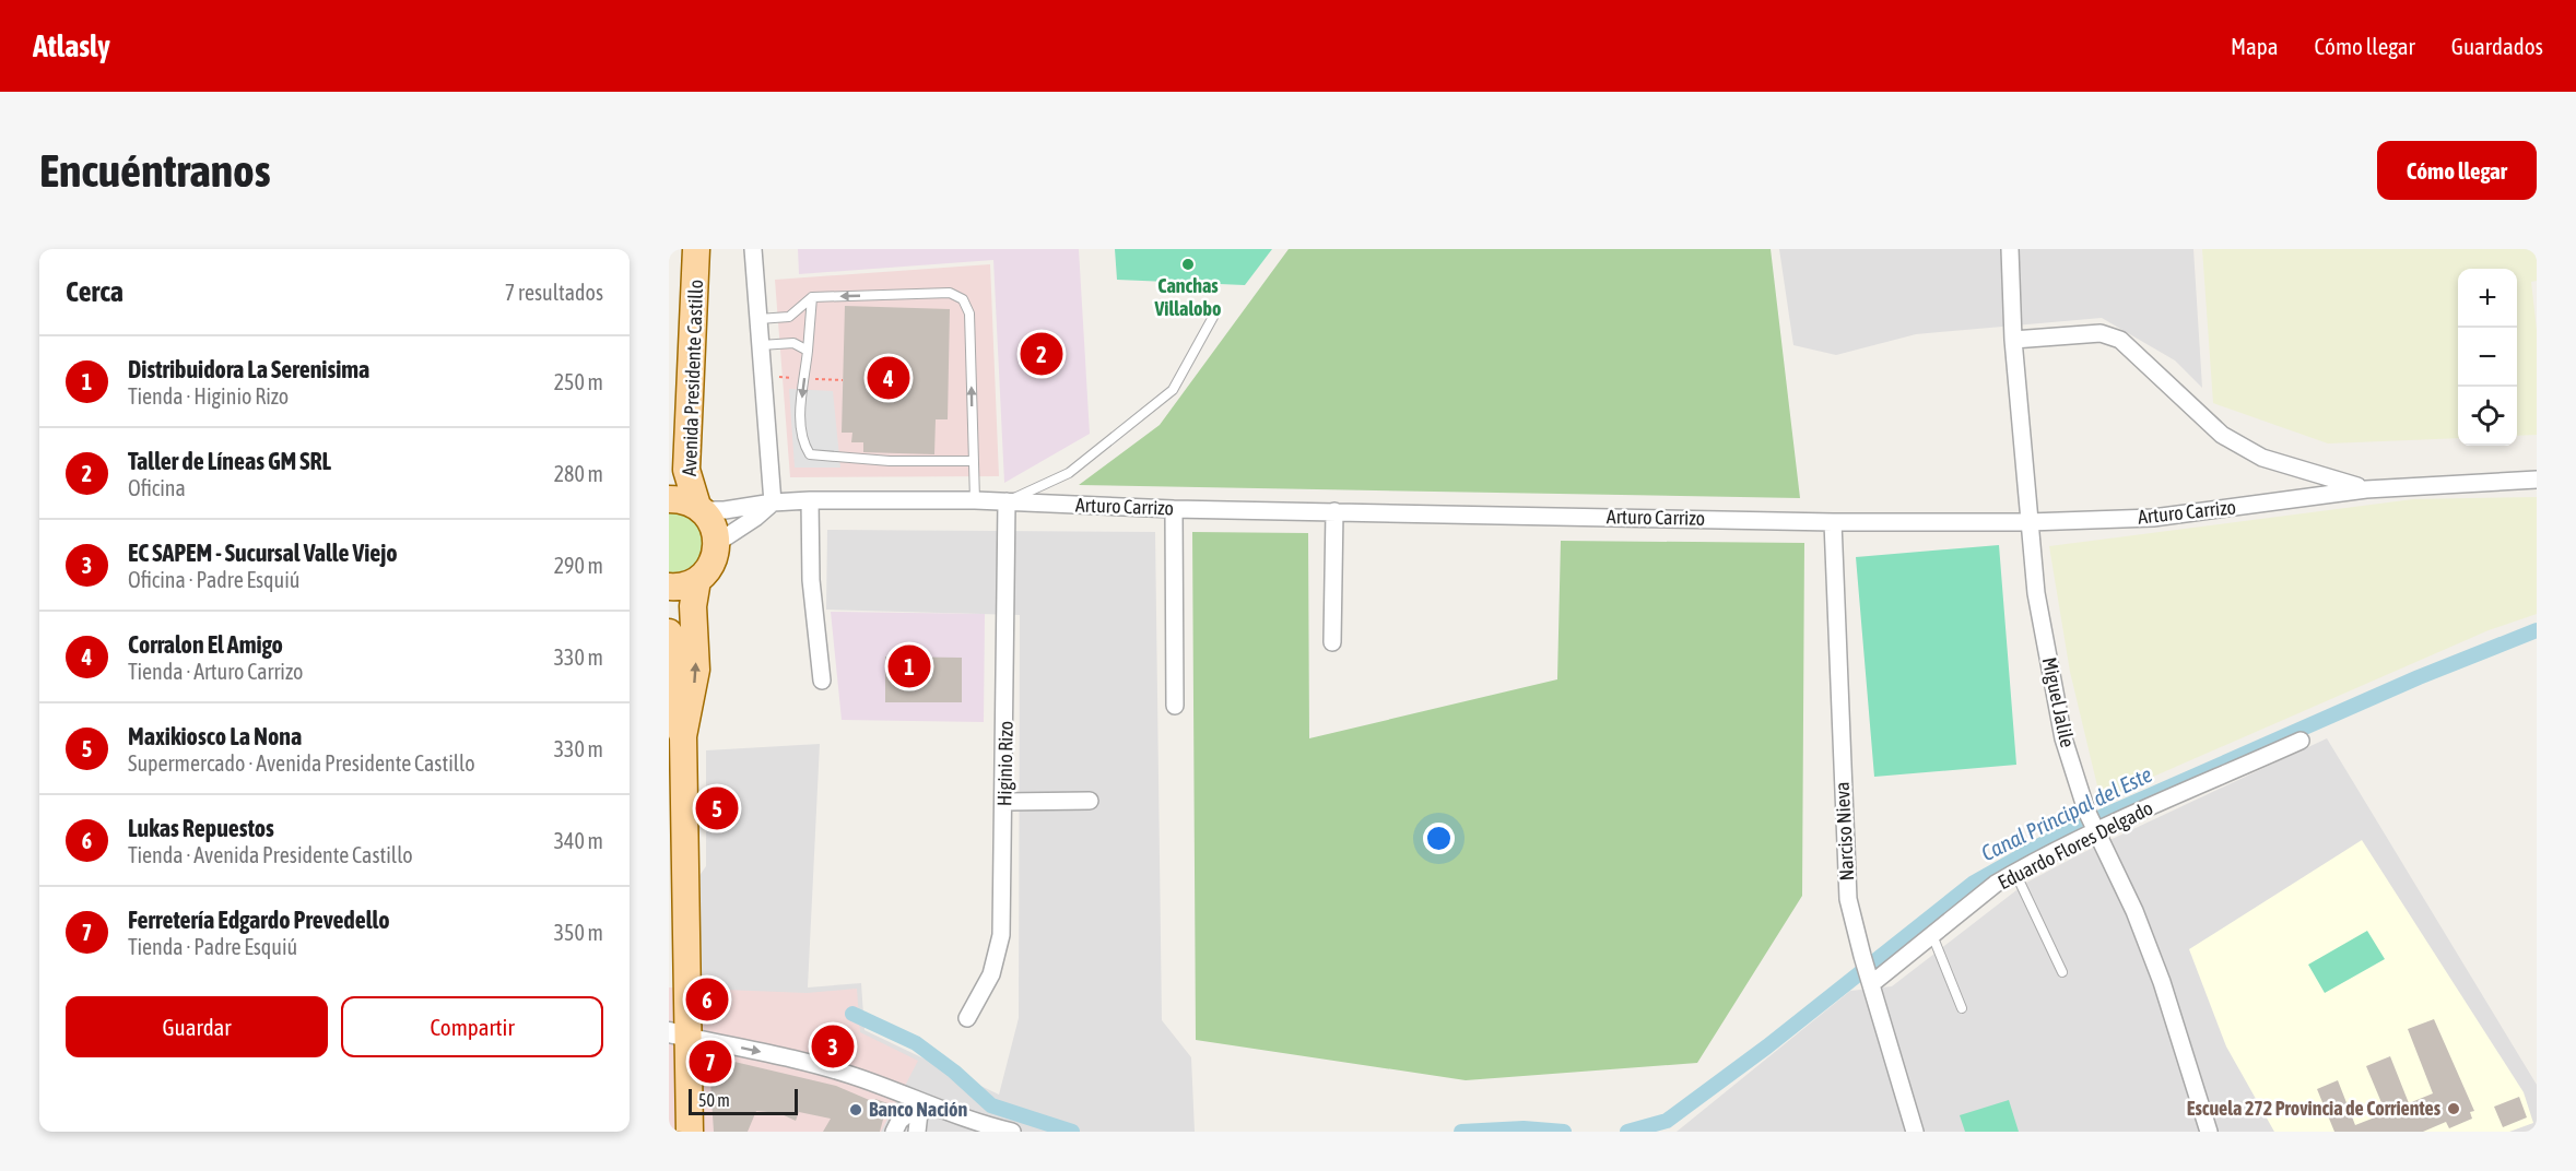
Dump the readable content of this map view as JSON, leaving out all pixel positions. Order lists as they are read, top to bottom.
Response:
{
  "streets": {
    "main road": ["Avenida Presidente Castillo"],
    "street": [
      "Arturo Carrizo",
      "Miguel Jalile",
      "Higinio Rizo",
      "Narciso Nieva",
      "Eduardo Flores Delgado"
    ]
  },
  "crossings": [
    ["Avenida Presidente Castillo", "Arturo Carrizo"],
    ["Arturo Carrizo", "Miguel Jalile"],
    ["Arturo Carrizo", "Higinio Rizo"],
    ["Arturo Carrizo", "Narciso Nieva"],
    ["Miguel Jalile", "Eduardo Flores Delgado"],
    ["Narciso Nieva", "Eduardo Flores Delgado"]
  ],
  "water": ["Canal Principal del Este"],
  "places": ["Canchas Villalobo", "Escuela 272 Provincia de Corrientes", "Banco Nación"],
  "scale_bar": "50 m",
  "page": {
    "header": "Atlasly",
    "nav": ["Mapa", "Cómo llegar", "Guardados"],
    "buttons": [
      "Cómo llegar",
      ["Guardar", "Compartir"]
    ],
    "title": "Encuéntranos",
    "heading": ["Cerca", "7 resultados"],
    "map_buttons": ["+", "−"],
    "pins": [
      "2",
      "4",
      "1",
      "5",
      "6",
      "3",
      "7"
    ],
    "list": [
      {
        "mark": "1",
        "name": "Distribuidora La Serenisima",
        "note": "Tienda · Higinio Rizo",
        "value": "250 m"
      },
      {
        "mark": "2",
        "name": "Taller de Líneas GM SRL",
        "note": "Oficina",
        "value": "280 m"
      },
      {
        "mark": "3",
        "name": "EC SAPEM - Sucursal Valle Viejo",
        "note": "Oficina · Padre Esquiú",
        "value": "290 m"
      },
      {
        "mark": "4",
        "name": "Corralon El Amigo",
        "note": "Tienda · Arturo Carrizo",
        "value": "330 m"
      },
      {
        "mark": "5",
        "name": "Maxikiosco La Nona",
        "note": "Supermercado · Avenida Presidente Castillo",
        "value": "330 m"
      },
      {
        "mark": "6",
        "name": "Lukas Repuestos",
        "note": "Tienda · Avenida Presidente Castillo",
        "value": "340 m"
      },
      {
        "mark": "7",
        "name": "Ferretería Edgardo Prevedello",
        "note": "Tienda · Padre Esquiú",
        "value": "350 m"
      }
    ],
    "scale": "50 m"
  }
}
